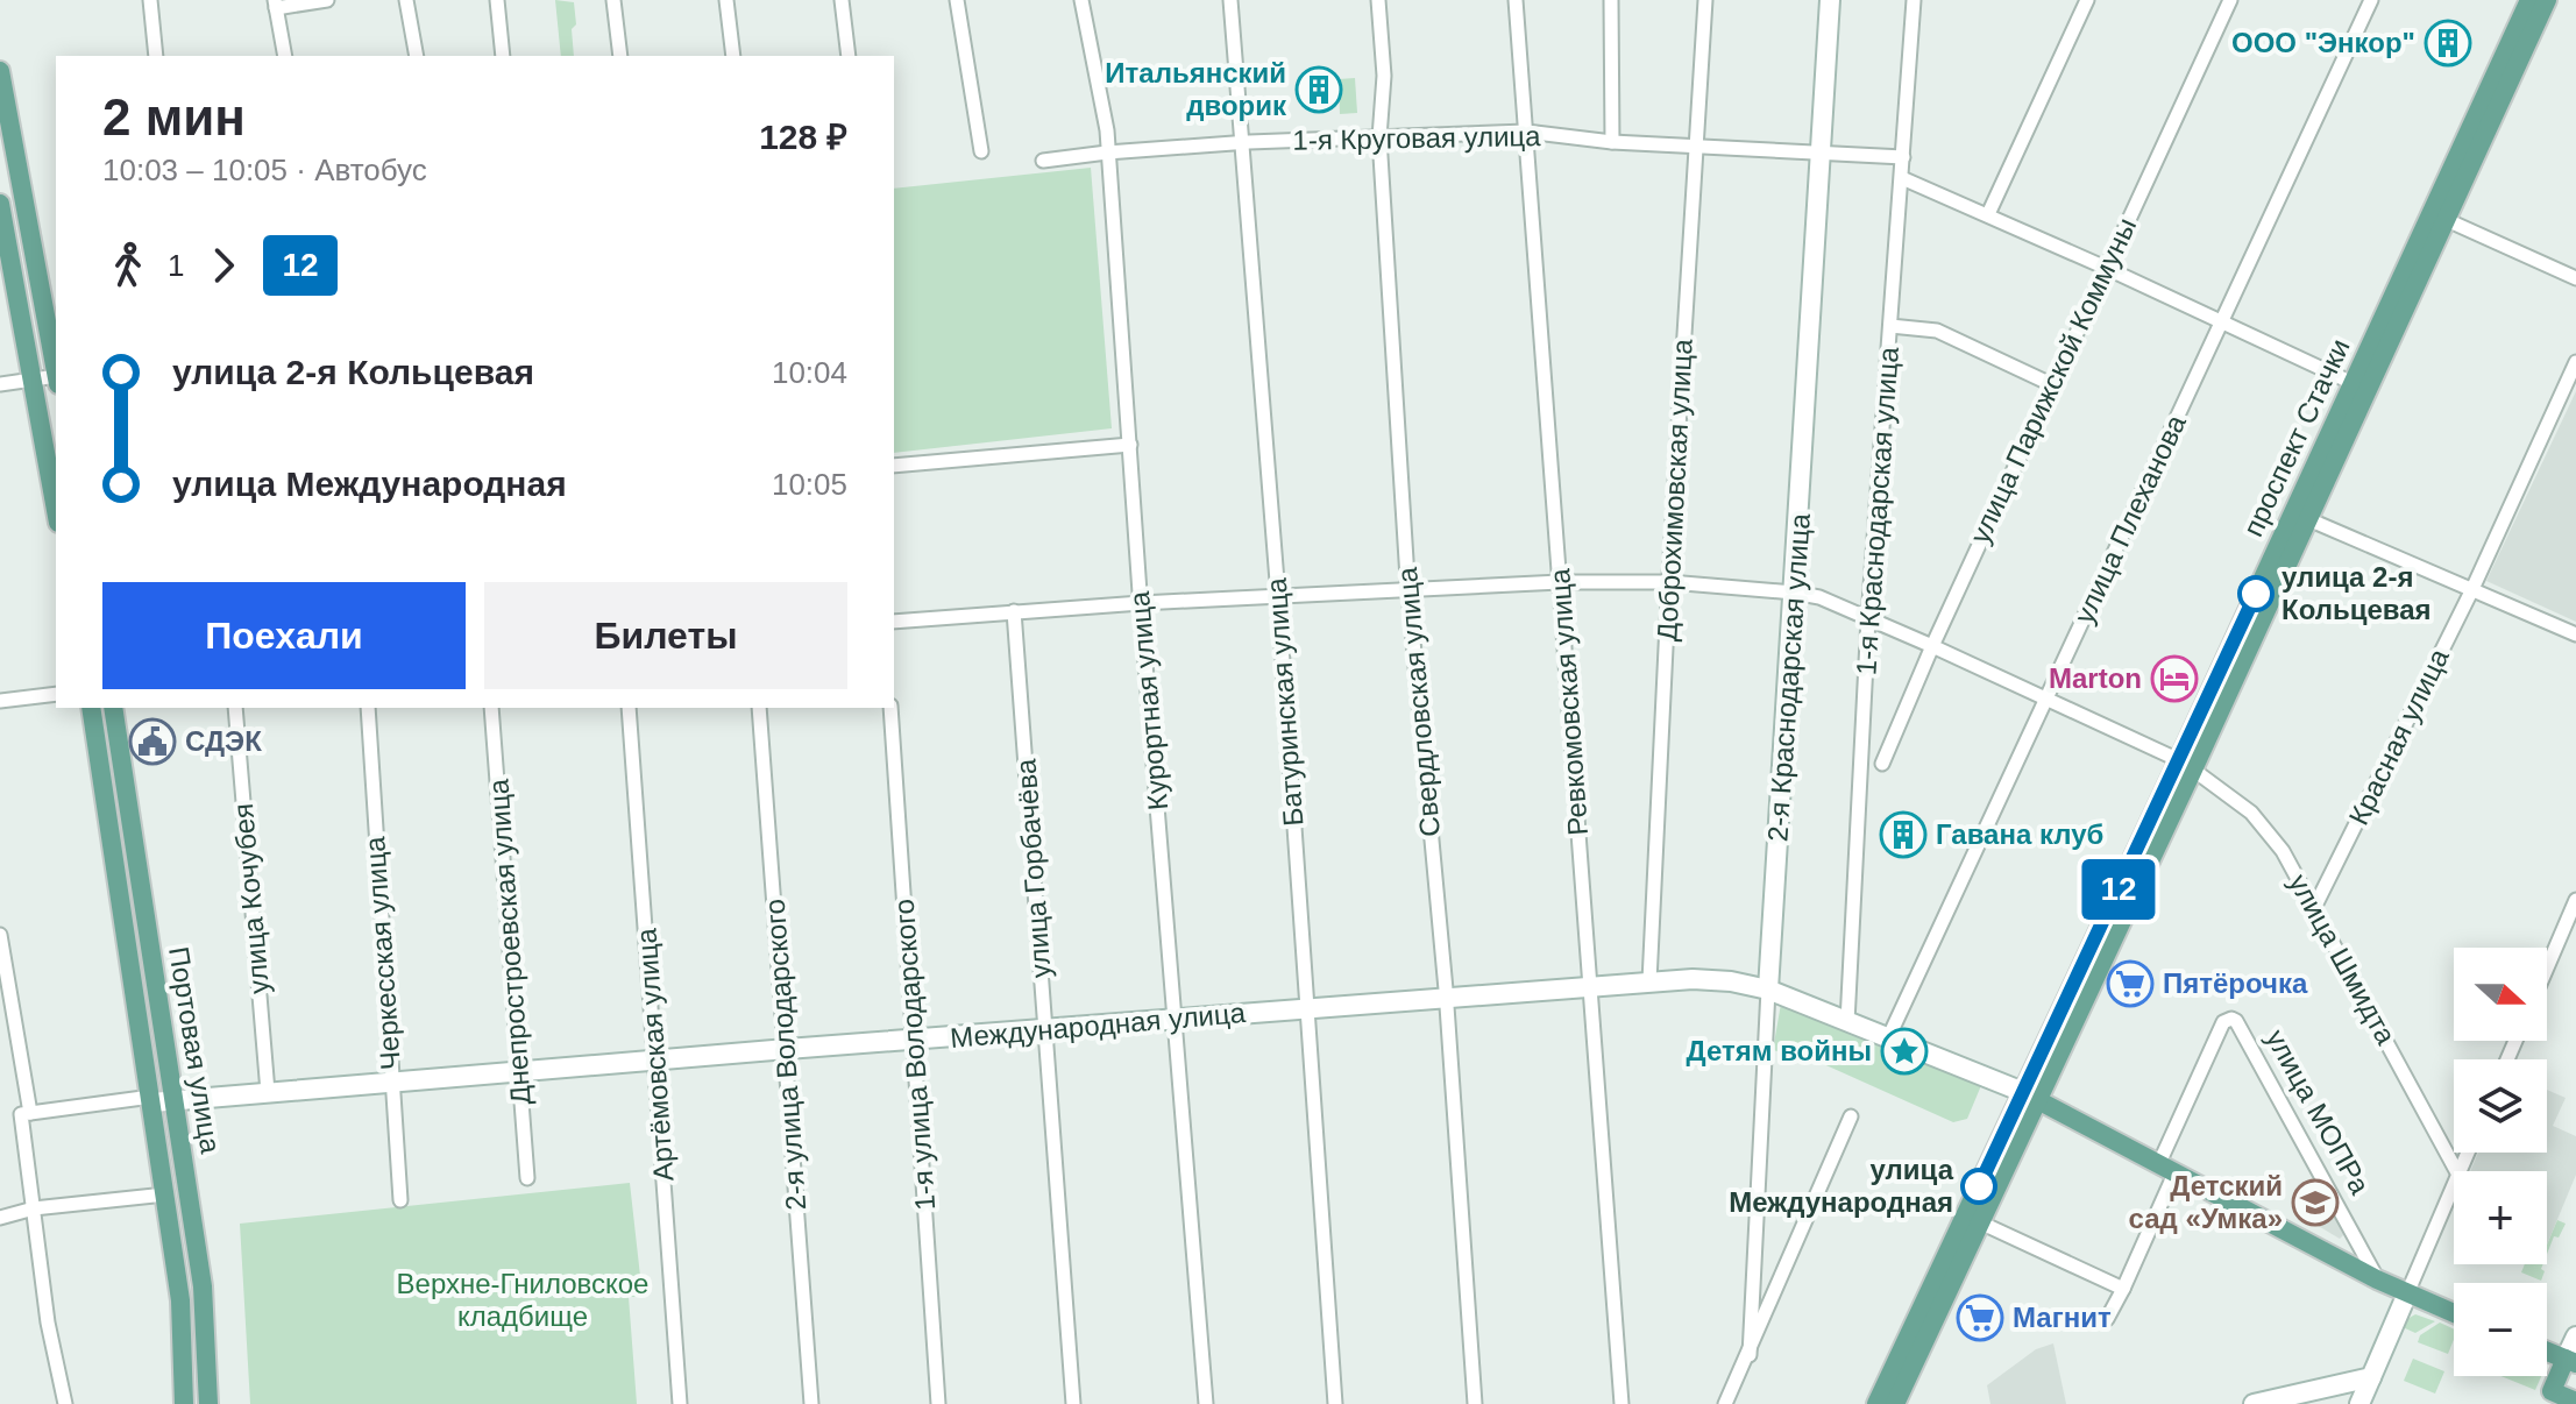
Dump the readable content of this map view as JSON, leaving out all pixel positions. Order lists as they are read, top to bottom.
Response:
{
  "streets": {
    "main road": [
      "проспект Стачки",
      "2-я Краснодарская улица",
      "Международная улица",
      "Портовая улица"
    ],
    "street": [
      "1-я Круговая улица",
      "улица Парижской Коммуны",
      "Доброхимовская улица",
      "1-я Краснодарская улица",
      "улица Плеханова",
      "Курортная улица",
      "Батуринская улица",
      "Свердловская улица",
      "Ревкомовская улица",
      "Красная улица",
      "улица Горбачёва",
      "улица Кочубея",
      "Днепростроевская улица",
      "Черкесская улица",
      "улица Шмидта",
      "Артёмовская улица",
      "2-я улица Володарского",
      "1-я улица Володарского",
      "улица МОПРа"
    ]
  },
  "crossings": [
    ["1-я Круговая улица", "Доброхимовская улица"],
    ["1-я Круговая улица", "1-я Краснодарская улица"],
    ["1-я Круговая улица", "2-я Краснодарская улица"],
    ["1-я Круговая улица", "Курортная улица"],
    ["1-я Круговая улица", "Батуринская улица"],
    ["1-я Круговая улица", "Свердловская улица"],
    ["1-я Круговая улица", "Ревкомовская улица"],
    ["улица Парижской Коммуны", "улица Шмидта"],
    ["проспект Стачки", "улица Шмидта"],
    ["проспект Стачки", "Международная улица"],
    ["Доброхимовская улица", "улица Шмидта"],
    ["Доброхимовская улица", "Международная улица"],
    ["1-я Краснодарская улица", "улица Шмидта"],
    ["1-я Краснодарская улица", "Международная улица"],
    ["улица Плеханова", "улица Шмидта"],
    ["улица Плеханова", "Международная улица"],
    ["2-я Краснодарская улица", "улица Шмидта"],
    ["2-я Краснодарская улица", "Международная улица"],
    ["Курортная улица", "улица Шмидта"],
    ["Курортная улица", "Международная улица"],
    ["Батуринская улица", "улица Шмидта"],
    ["Батуринская улица", "Международная улица"],
    ["Свердловская улица", "улица Шмидта"],
    ["Свердловская улица", "Международная улица"],
    ["Ревкомовская улица", "улица Шмидта"],
    ["Ревкомовская улица", "Международная улица"],
    ["Красная улица", "улица Шмидта"],
    ["улица Горбачёва", "улица Шмидта"],
    ["улица Горбачёва", "Международная улица"],
    ["улица Кочубея", "Международная улица"],
    ["Днепростроевская улица", "Международная улица"],
    ["Черкесская улица", "Международная улица"],
    ["Международная улица", "Портовая улица"],
    ["Международная улица", "Артёмовская улица"],
    ["Международная улица", "2-я улица Володарского"],
    ["Международная улица", "1-я улица Володарского"]
  ],
  "parks": ["Верхне-Гниловское кладбище"],
  "places": {
    "building": ["ООО \"Энкор\"", "Итальянский дворик", "Гавана клуб"],
    "other": ["улица 2-я Кольцевая", "улица Международная"],
    "hotel": ["Marton"],
    "public building": ["СДЭК"],
    "supermarket": ["Пятёрочка", "Магнит"],
    "place": ["Детям войны"],
    "school or university": ["Детский сад «Умка»"]
  },
  "lines": ["bus line 12"],
  "north": "right",
  "page": {
    "on_map": "12",
    "heading": ["2 мин", "10:03 – 10:05 · Автобус", "128 ₽"],
    "legs": ["1", "12"],
    "list": [
      {
        "name": "улица 2-я Кольцевая",
        "value": "10:04"
      },
      {
        "name": "улица Международная",
        "value": "10:05"
      }
    ],
    "buttons": ["Поехали", "Билеты"],
    "map_buttons": ["+", "−"]
  }
}
